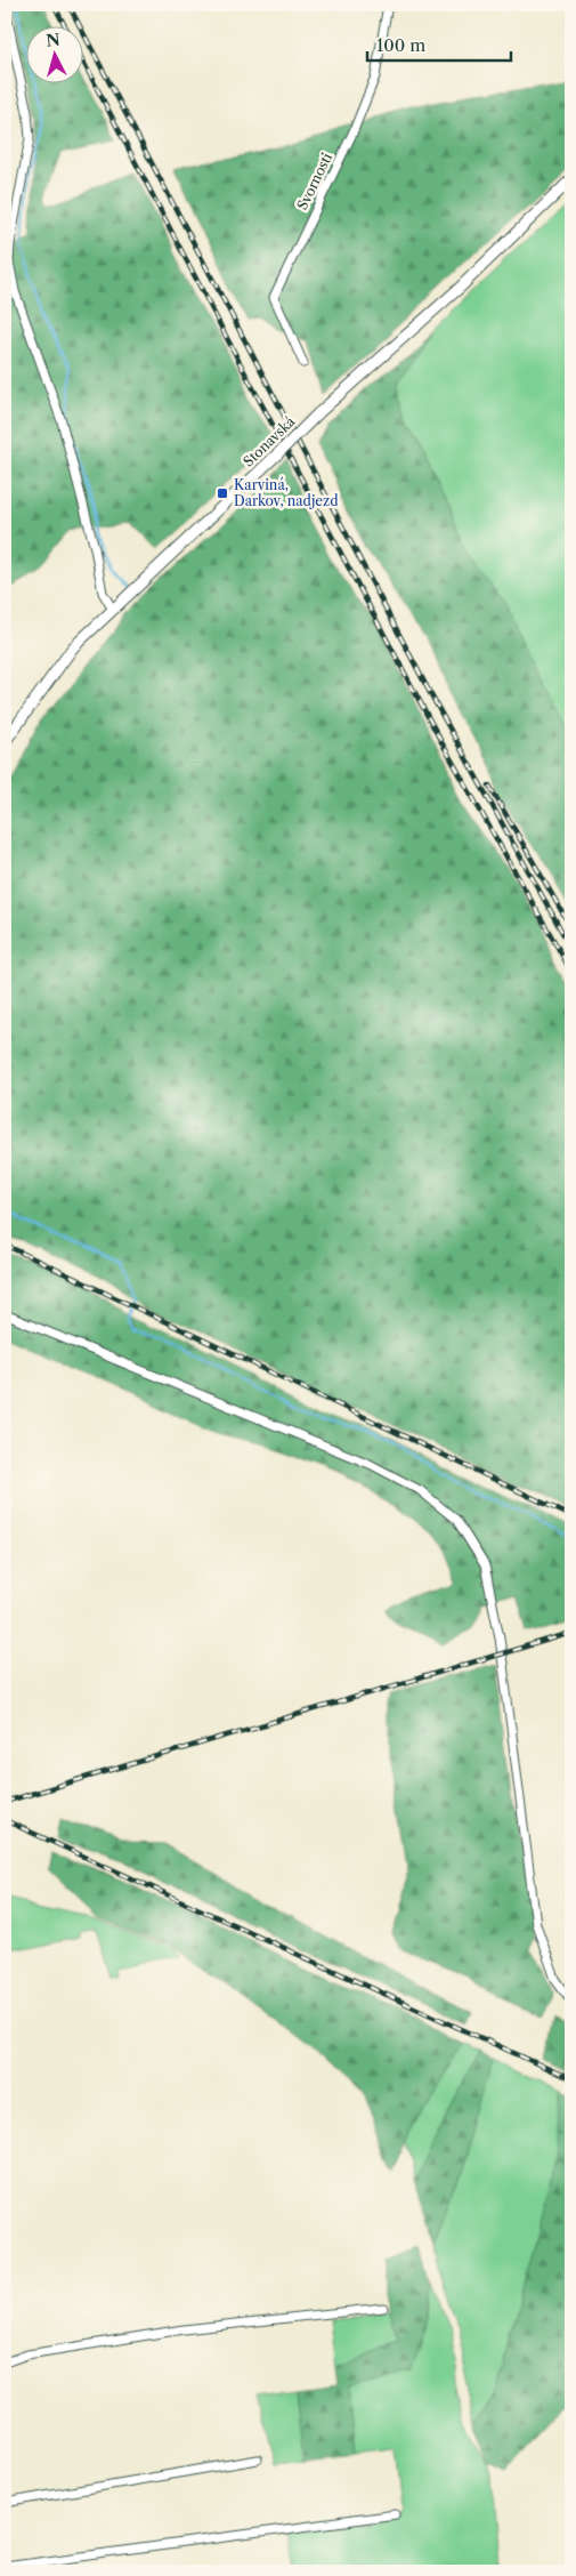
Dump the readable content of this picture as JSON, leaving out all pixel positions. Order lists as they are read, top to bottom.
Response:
{
  "streets": {
    "street": ["Svornosti", "Stonavská"]
  },
  "places": {
    "transit": ["Karviná, Darkov, nadjezd"]
  },
  "scale_bar": "100 m",
  "north": "top"
}
